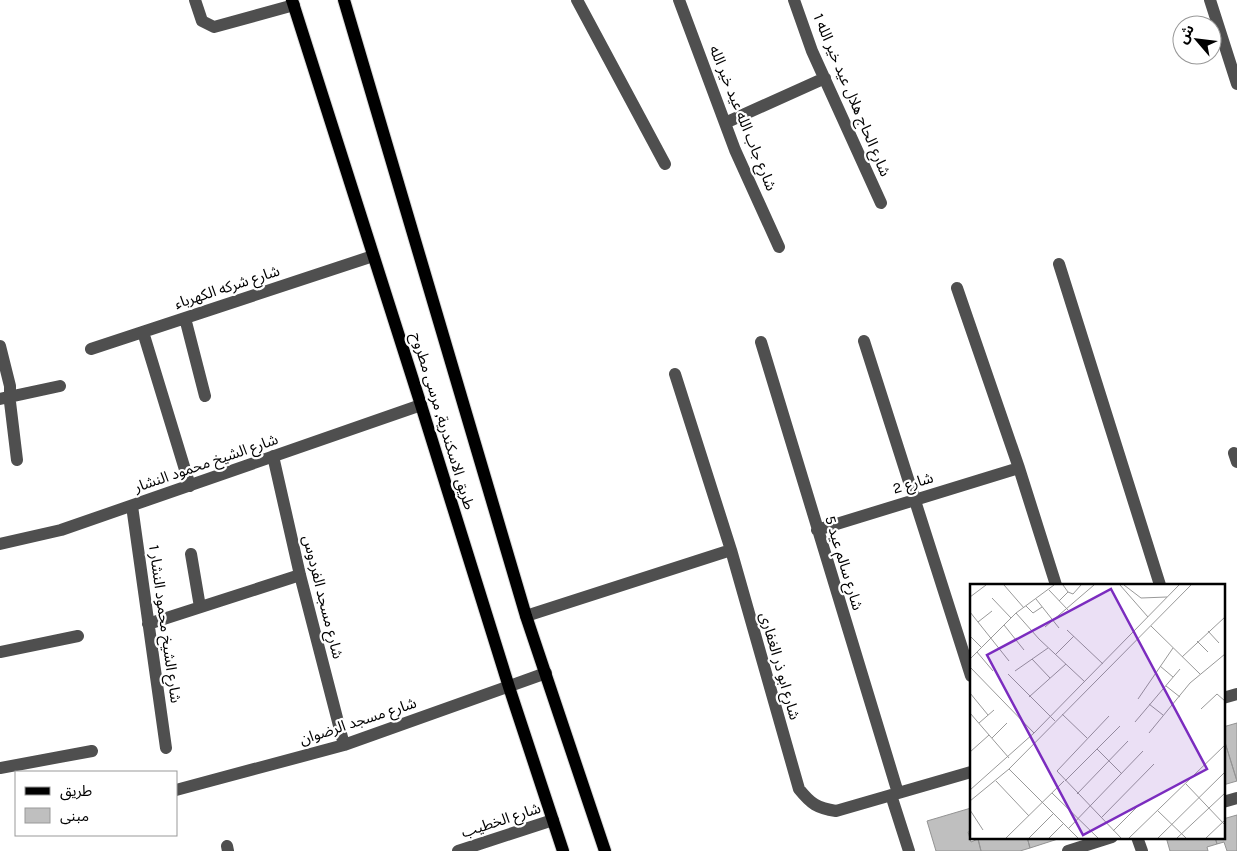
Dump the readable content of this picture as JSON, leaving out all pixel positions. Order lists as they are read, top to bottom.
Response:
{
  "streets": {
    "main road": ["طريق الاسكندرية, مرسى مطروح"],
    "street": [
      "شارع الحاج هلال عيد خير الله 1",
      "شارع جاب الله عيد خير الله",
      "شارع شركه الكهرباء",
      "شارع الشيخ محمود النشار",
      "شارع 2",
      "شارع سالم عيد 5",
      "شارع مسجد الفردوس",
      "شارع الشيخ محمود النشار 1",
      "شارع ابو ذر الغفارى",
      "شارع مسجد الرضوان",
      "شارع الخطيب"
    ]
  },
  "crossings": [
    ["شارع شركه الكهرباء", "طريق الاسكندرية, مرسى مطروح"],
    ["طريق الاسكندرية, مرسى مطروح", "شارع الشيخ محمود النشار"],
    ["طريق الاسكندرية, مرسى مطروح", "شارع مسجد الرضوان"],
    ["طريق الاسكندرية, مرسى مطروح", "شارع الخطيب"],
    ["شارع الشيخ محمود النشار", "شارع مسجد الفردوس"],
    ["شارع الشيخ محمود النشار", "شارع الشيخ محمود النشار 1"],
    ["شارع 2", "شارع سالم عيد 5"],
    ["شارع سالم عيد 5", "شارع ابو ذر الغفارى"],
    ["شارع مسجد الفردوس", "شارع مسجد الرضوان"]
  ],
  "legend": ["طريق", "مبنى"],
  "north": "top left"
}
